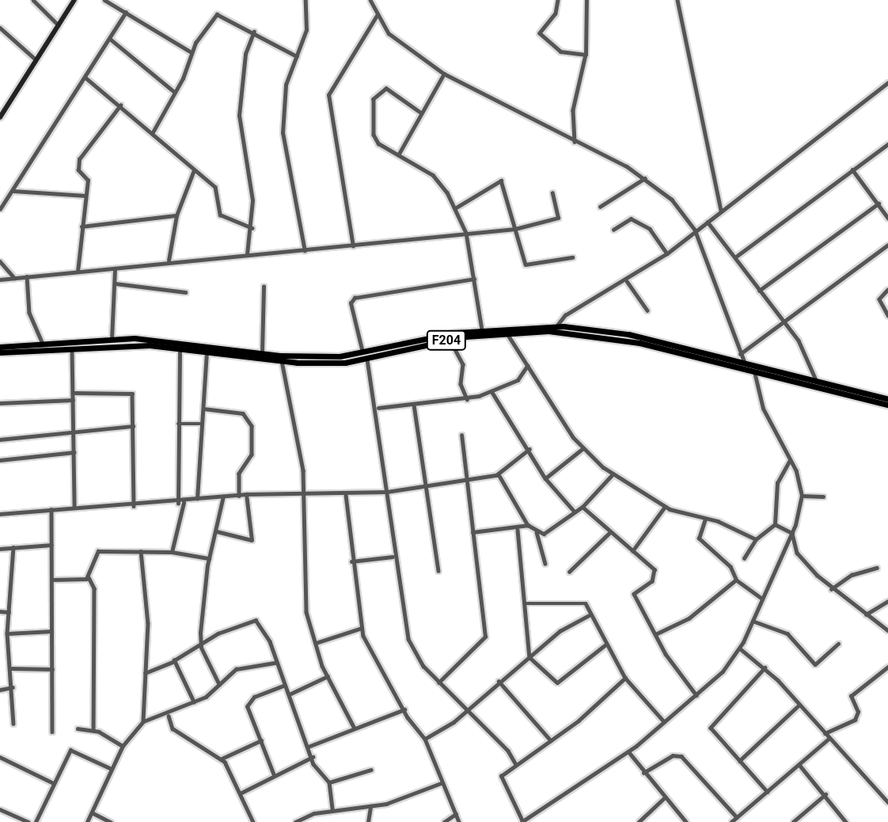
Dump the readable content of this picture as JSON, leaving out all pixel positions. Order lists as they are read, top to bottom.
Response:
{
  "streets": {
    "main road": ["F204"]
  }
}
